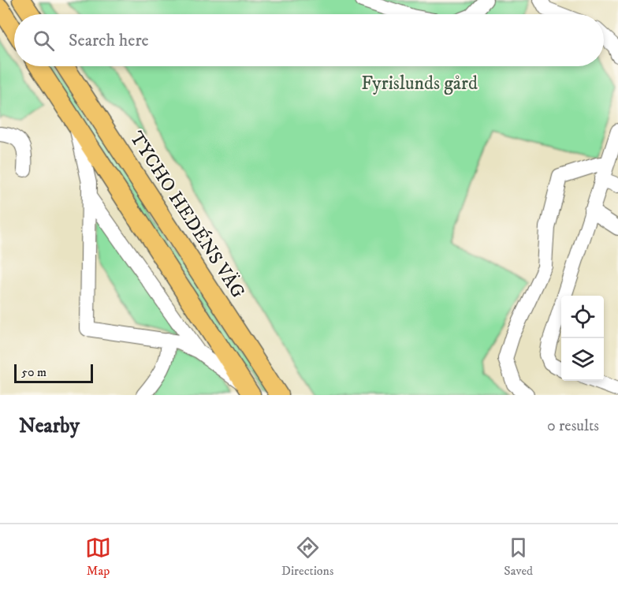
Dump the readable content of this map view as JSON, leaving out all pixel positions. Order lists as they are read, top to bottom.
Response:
{
  "streets": {
    "main road": ["TYCHO HEDÉNS VÄG"]
  },
  "parks": ["Fyrislunds gård"],
  "scale_bar": "50 m",
  "page": {
    "search": "Search here",
    "scale": "50 m",
    "heading": ["Nearby", "0 results"],
    "nav": ["Map", "Directions", "Saved"]
  }
}
